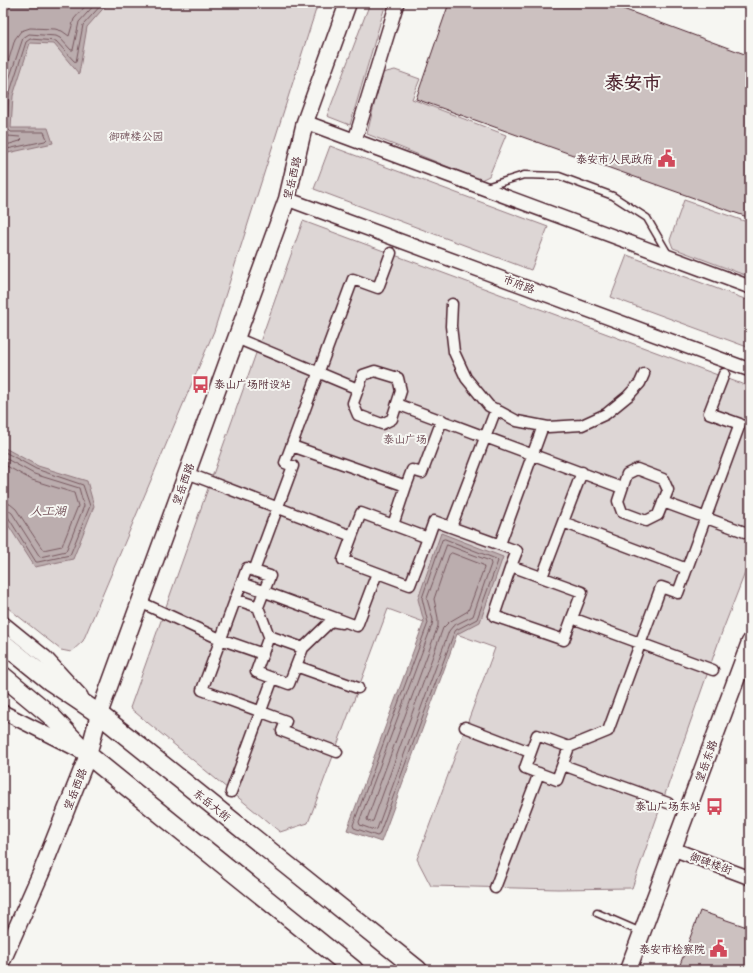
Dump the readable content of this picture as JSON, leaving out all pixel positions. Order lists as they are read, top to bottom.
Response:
{
  "streets": {
    "main road": ["东岳大街"],
    "street": [
      "望岳西路",
      "市府路",
      "望岳东路",
      "御碑楼街"
    ]
  },
  "crossings": [
    ["望岳西路", "市府路"],
    ["望岳西路", "东岳大街"],
    ["望岳东路", "御碑楼街"]
  ],
  "districts": ["泰安市"],
  "water": ["人工湖"],
  "parks": ["御碑楼公园", "泰山广场"],
  "places": {
    "public building": ["泰安市人民政府", "泰安市检察院"],
    "bus stop": ["泰山广场附设站", "泰山广场东站"]
  }
}
